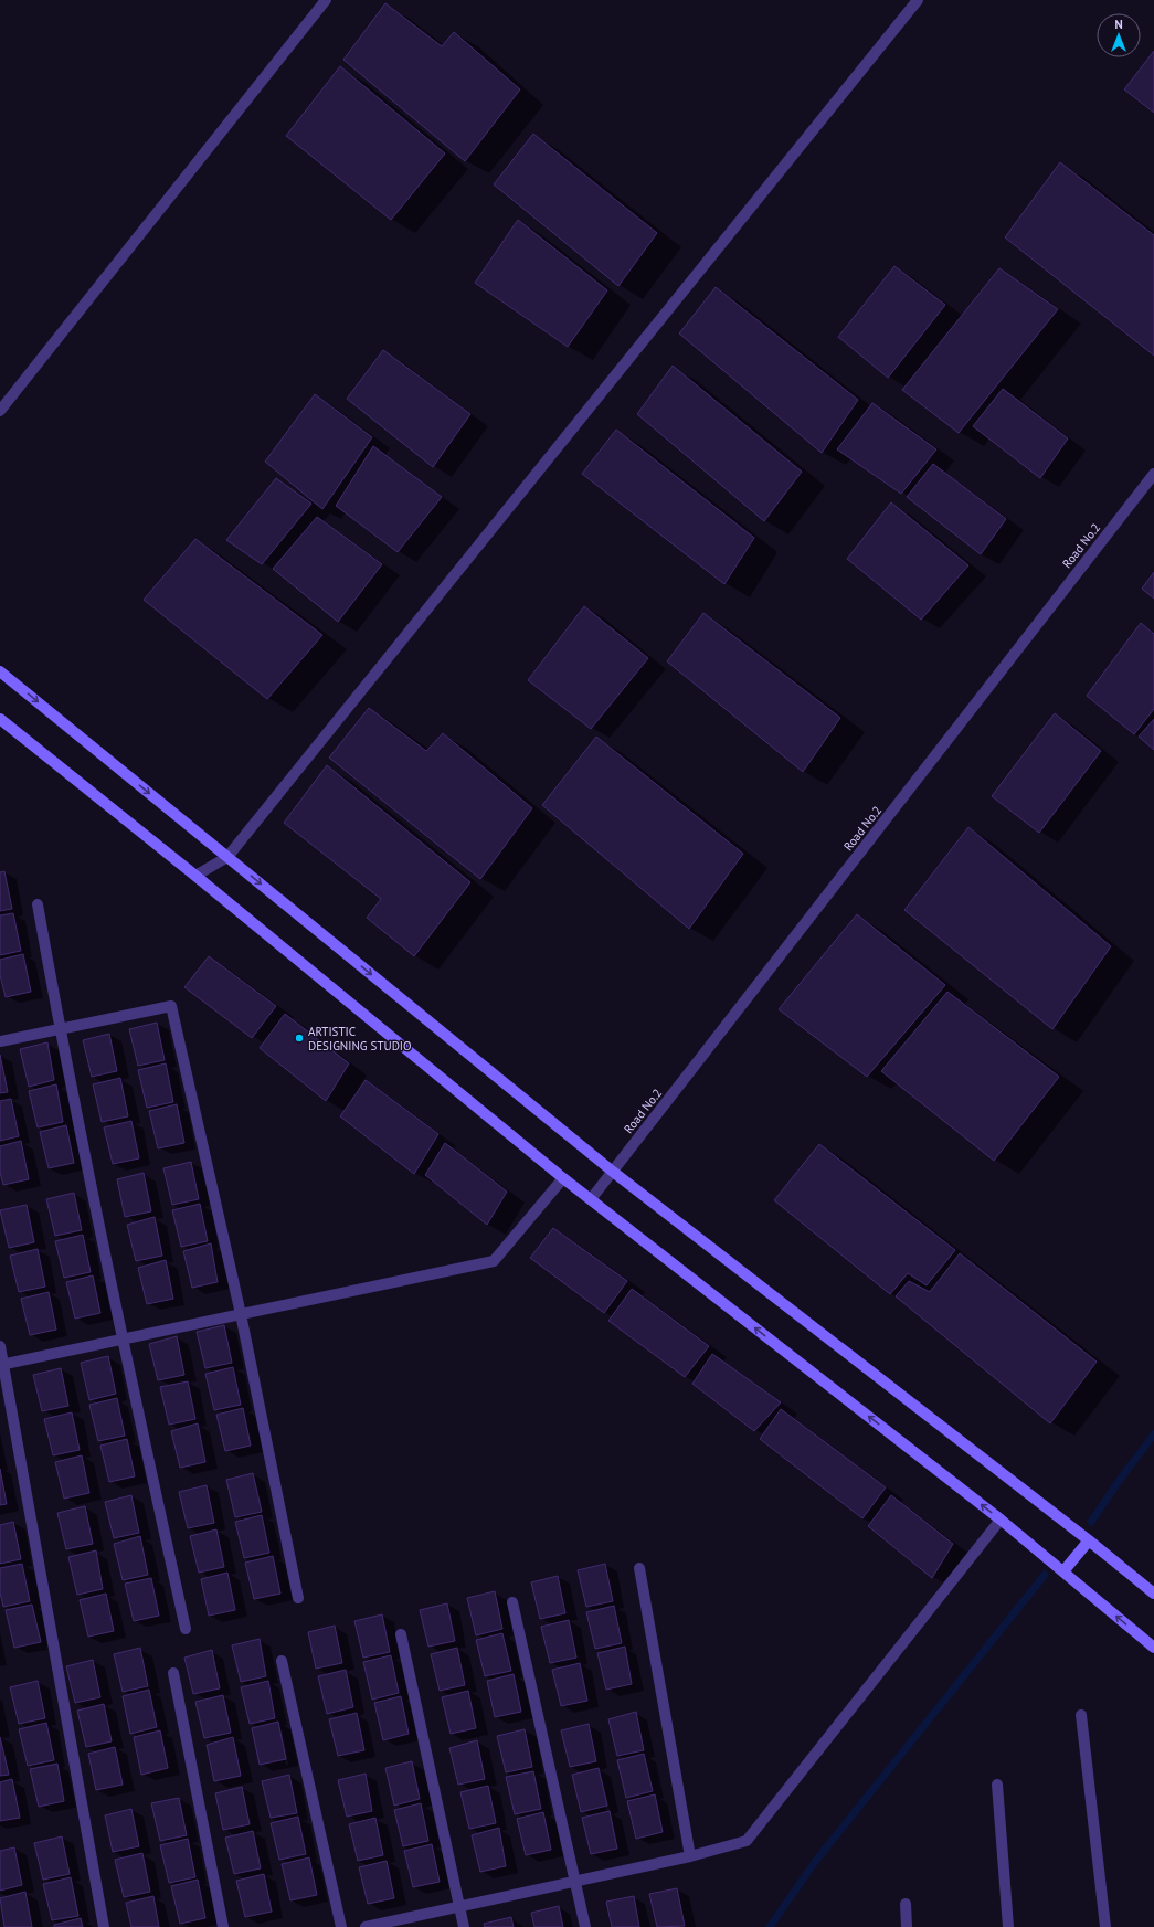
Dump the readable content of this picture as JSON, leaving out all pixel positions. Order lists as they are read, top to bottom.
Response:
{
  "streets": {
    "street": ["Road No.2"]
  },
  "places": ["ARTISTIC DESIGNING STUDIO"],
  "north": "top"
}
